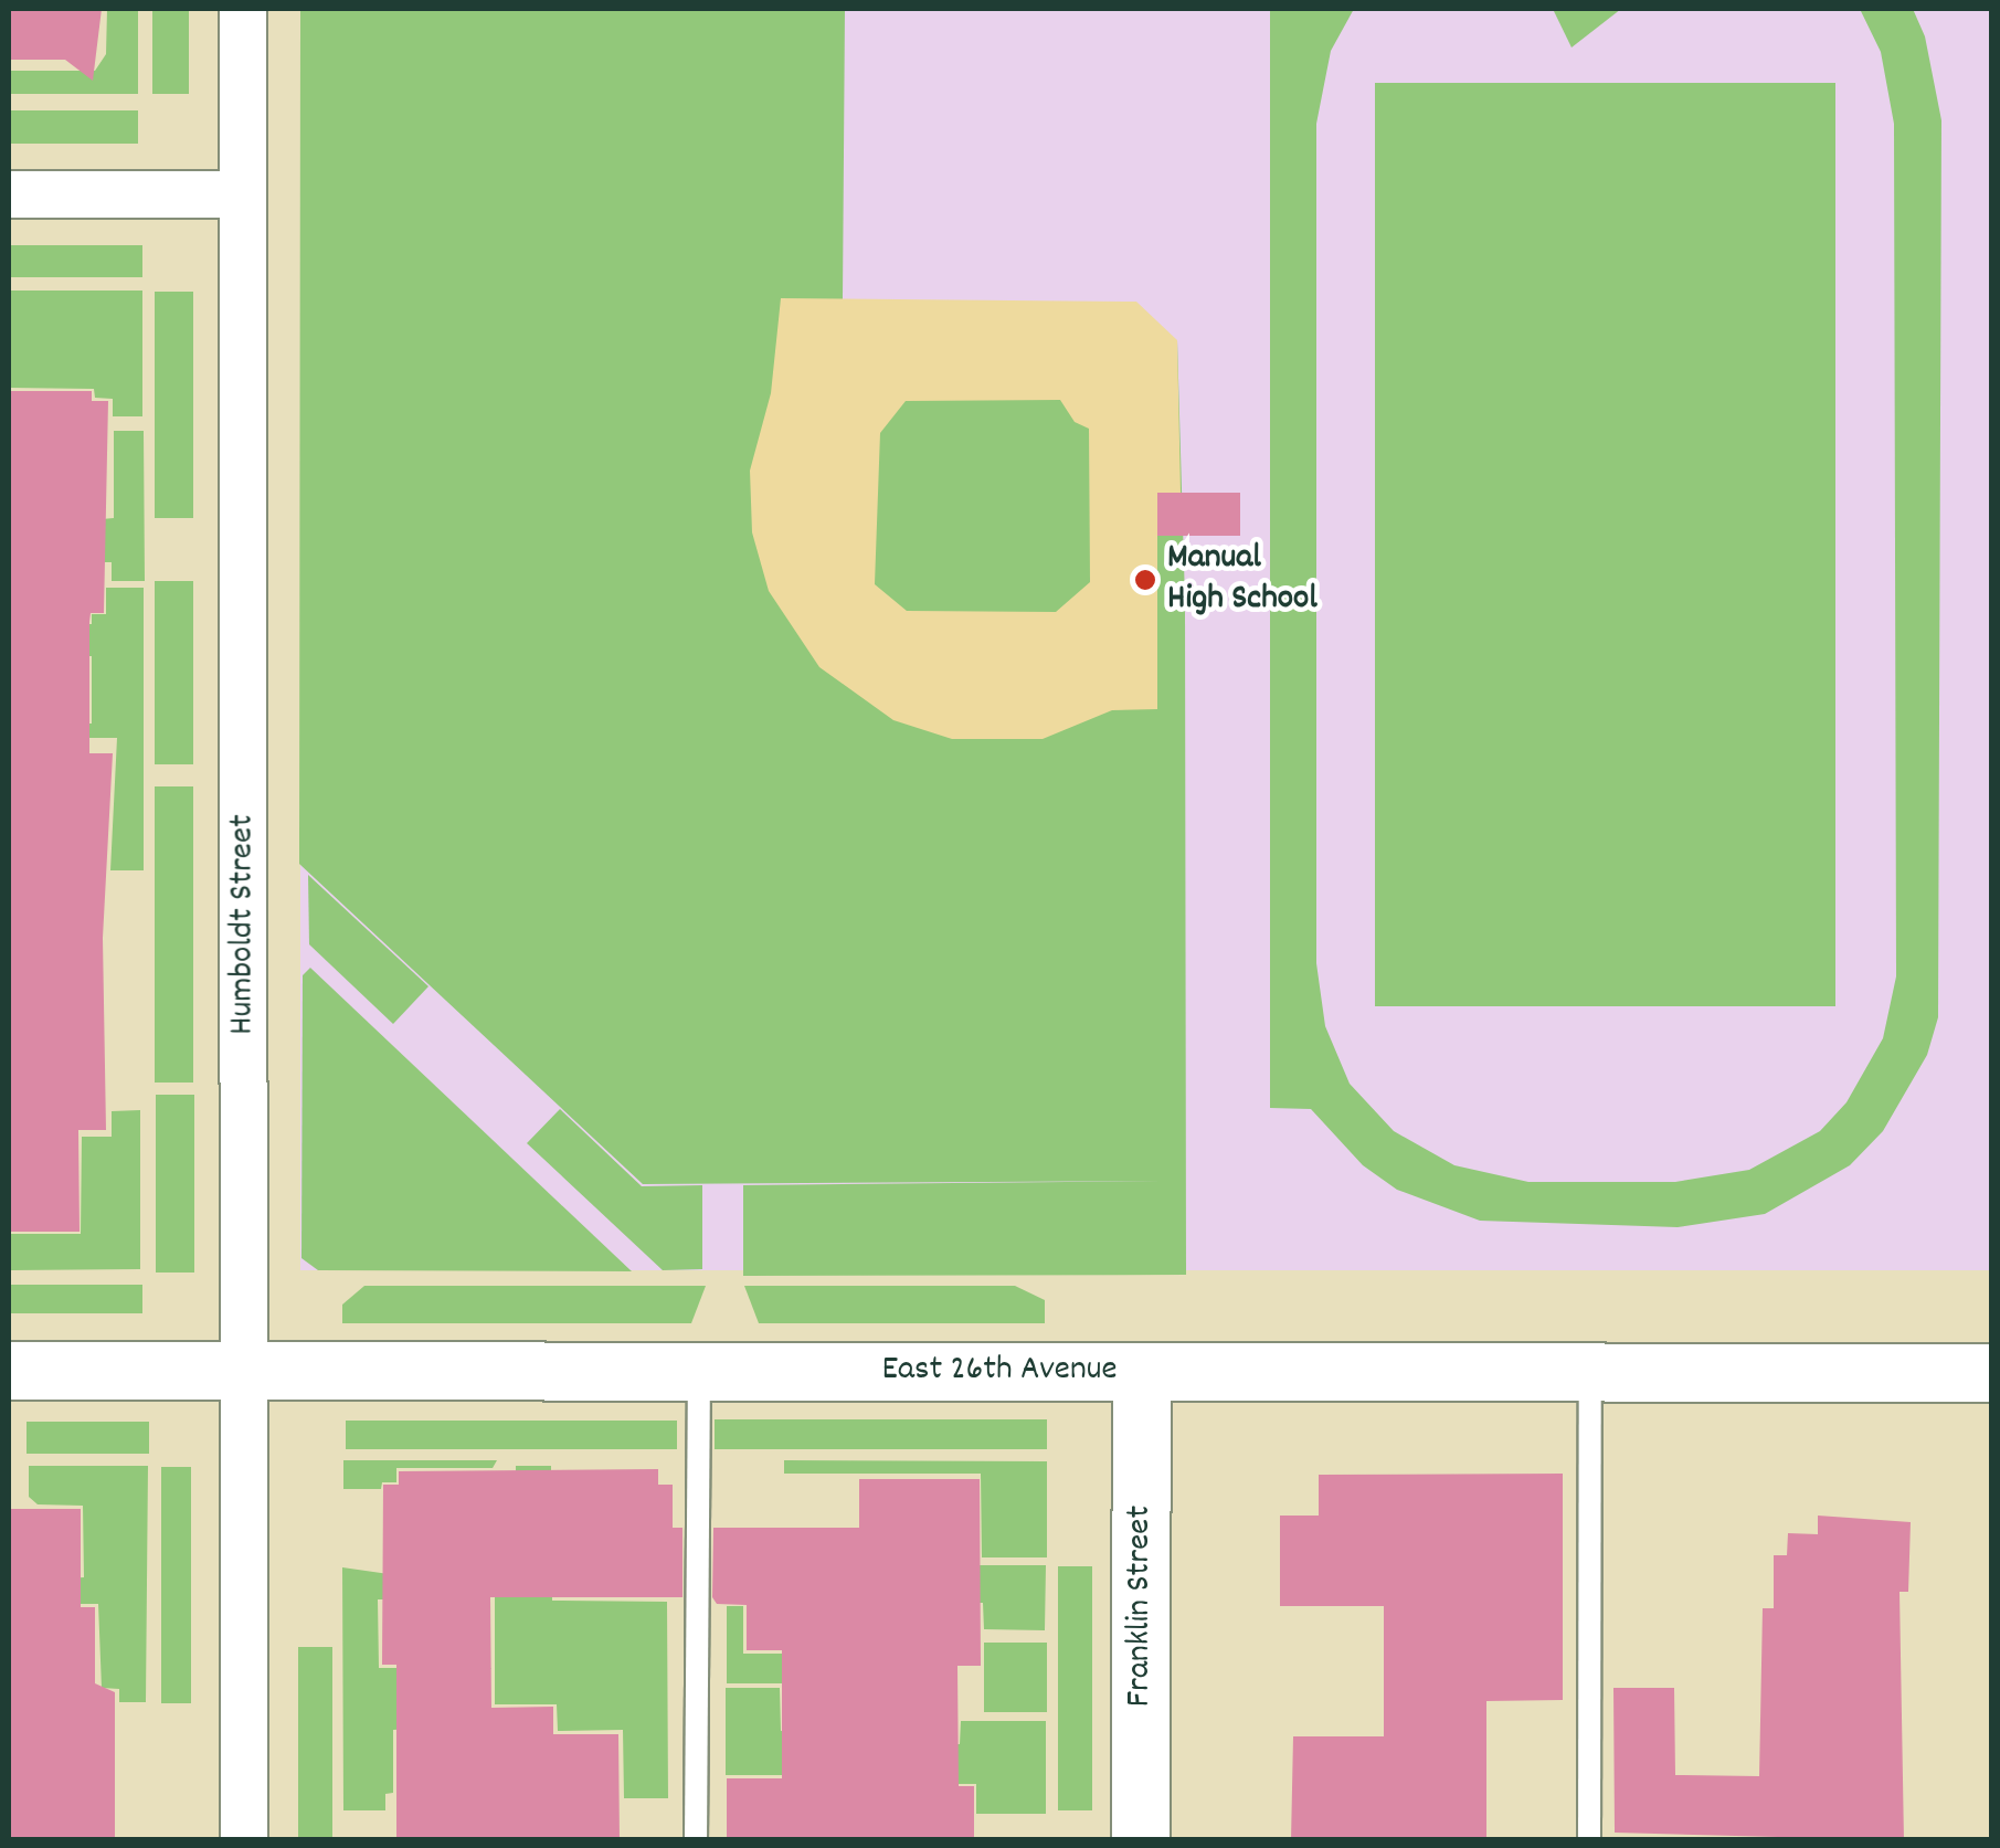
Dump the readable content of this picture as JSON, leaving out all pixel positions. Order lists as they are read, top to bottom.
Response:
{
  "streets": {
    "street": ["Humboldt Street", "East 26th Avenue", "Franklin Street"]
  },
  "crossings": [
    ["Humboldt Street", "East 26th Avenue"],
    ["East 26th Avenue", "Franklin Street"]
  ],
  "places": ["Manual High School"]
}
